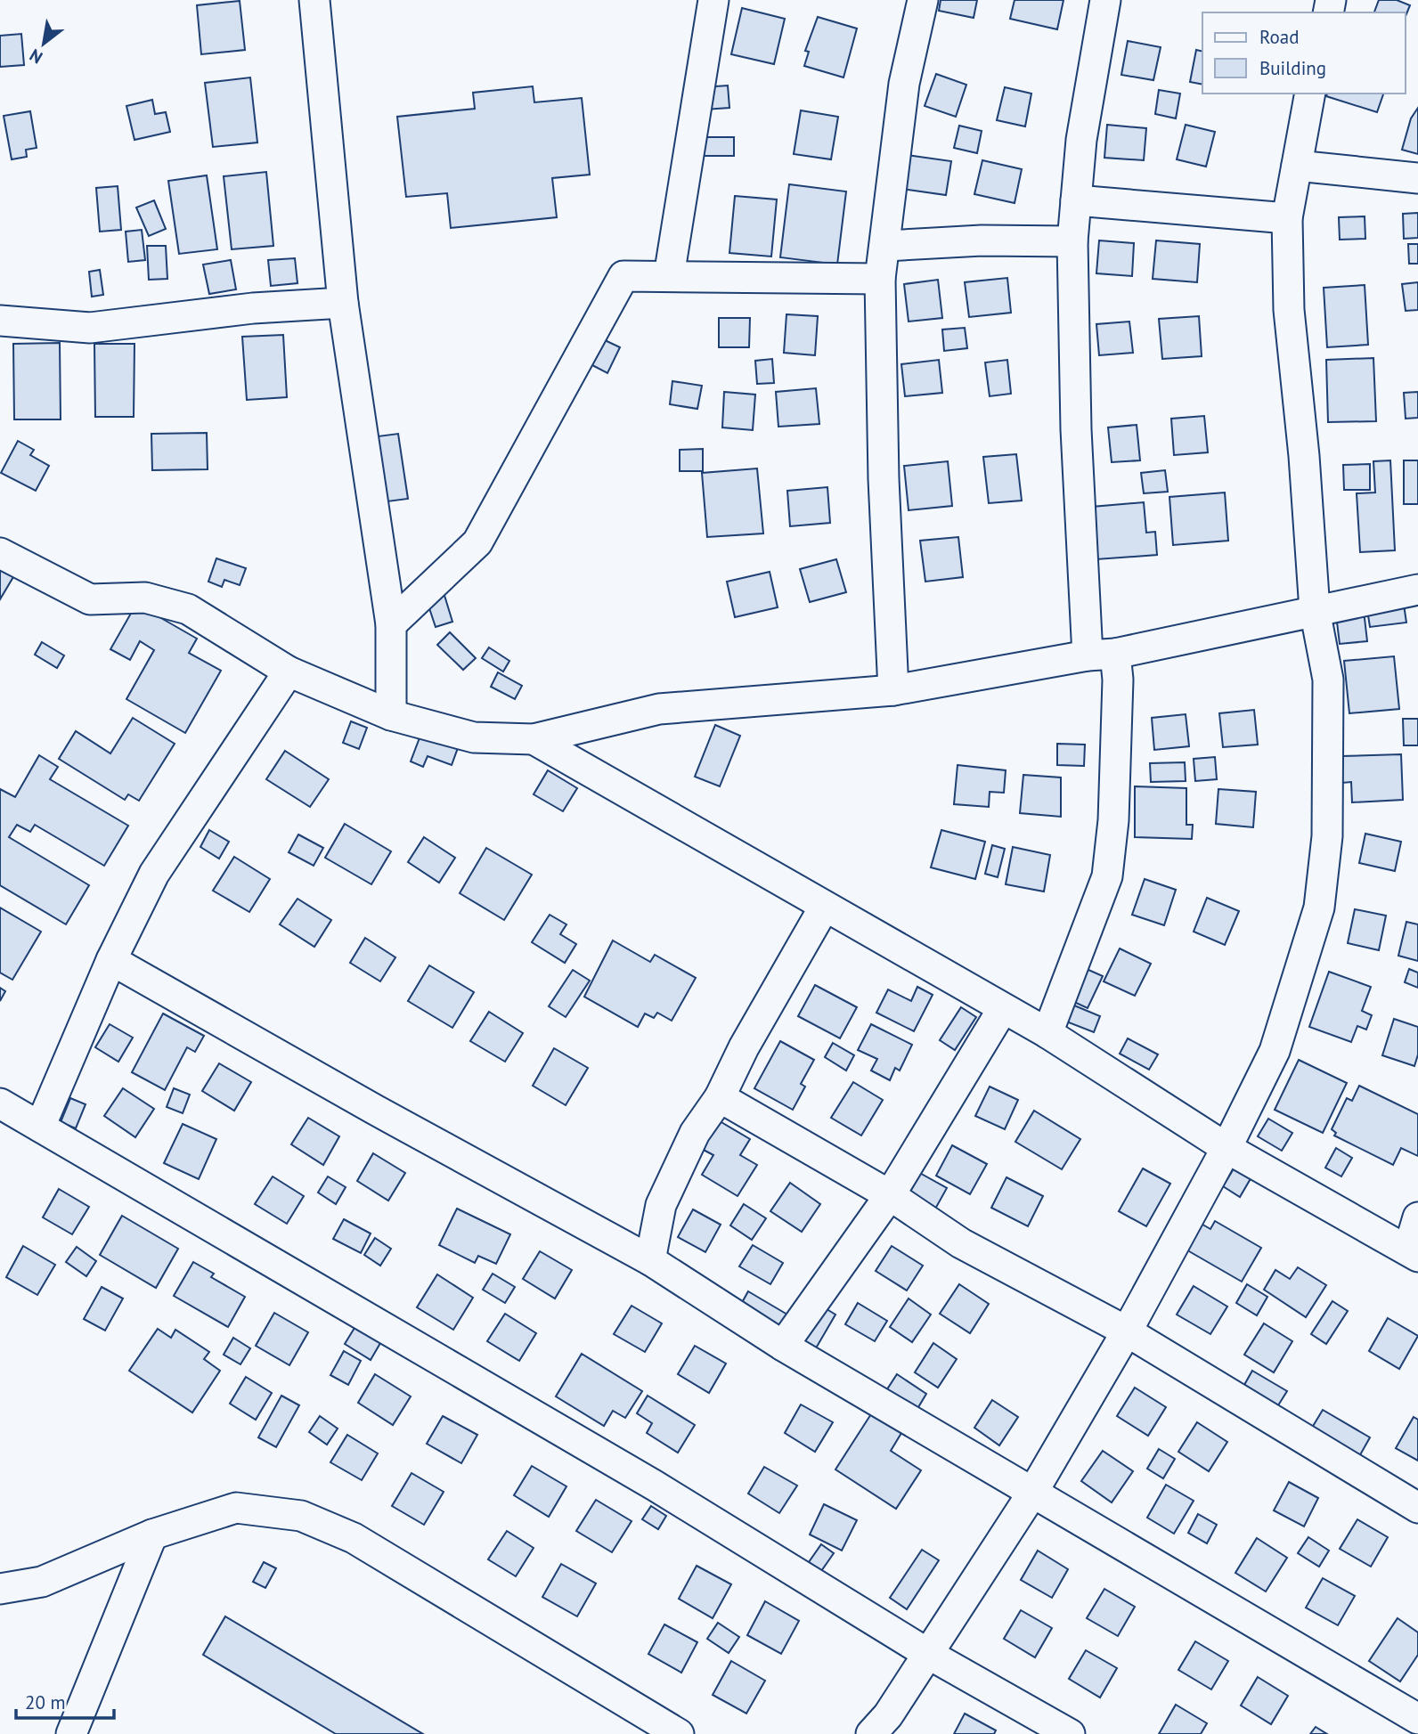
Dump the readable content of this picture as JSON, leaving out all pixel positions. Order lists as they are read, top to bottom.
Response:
{
  "legend": ["Road", "Building"],
  "scale_bar": "20 m",
  "north": "bottom left"
}
